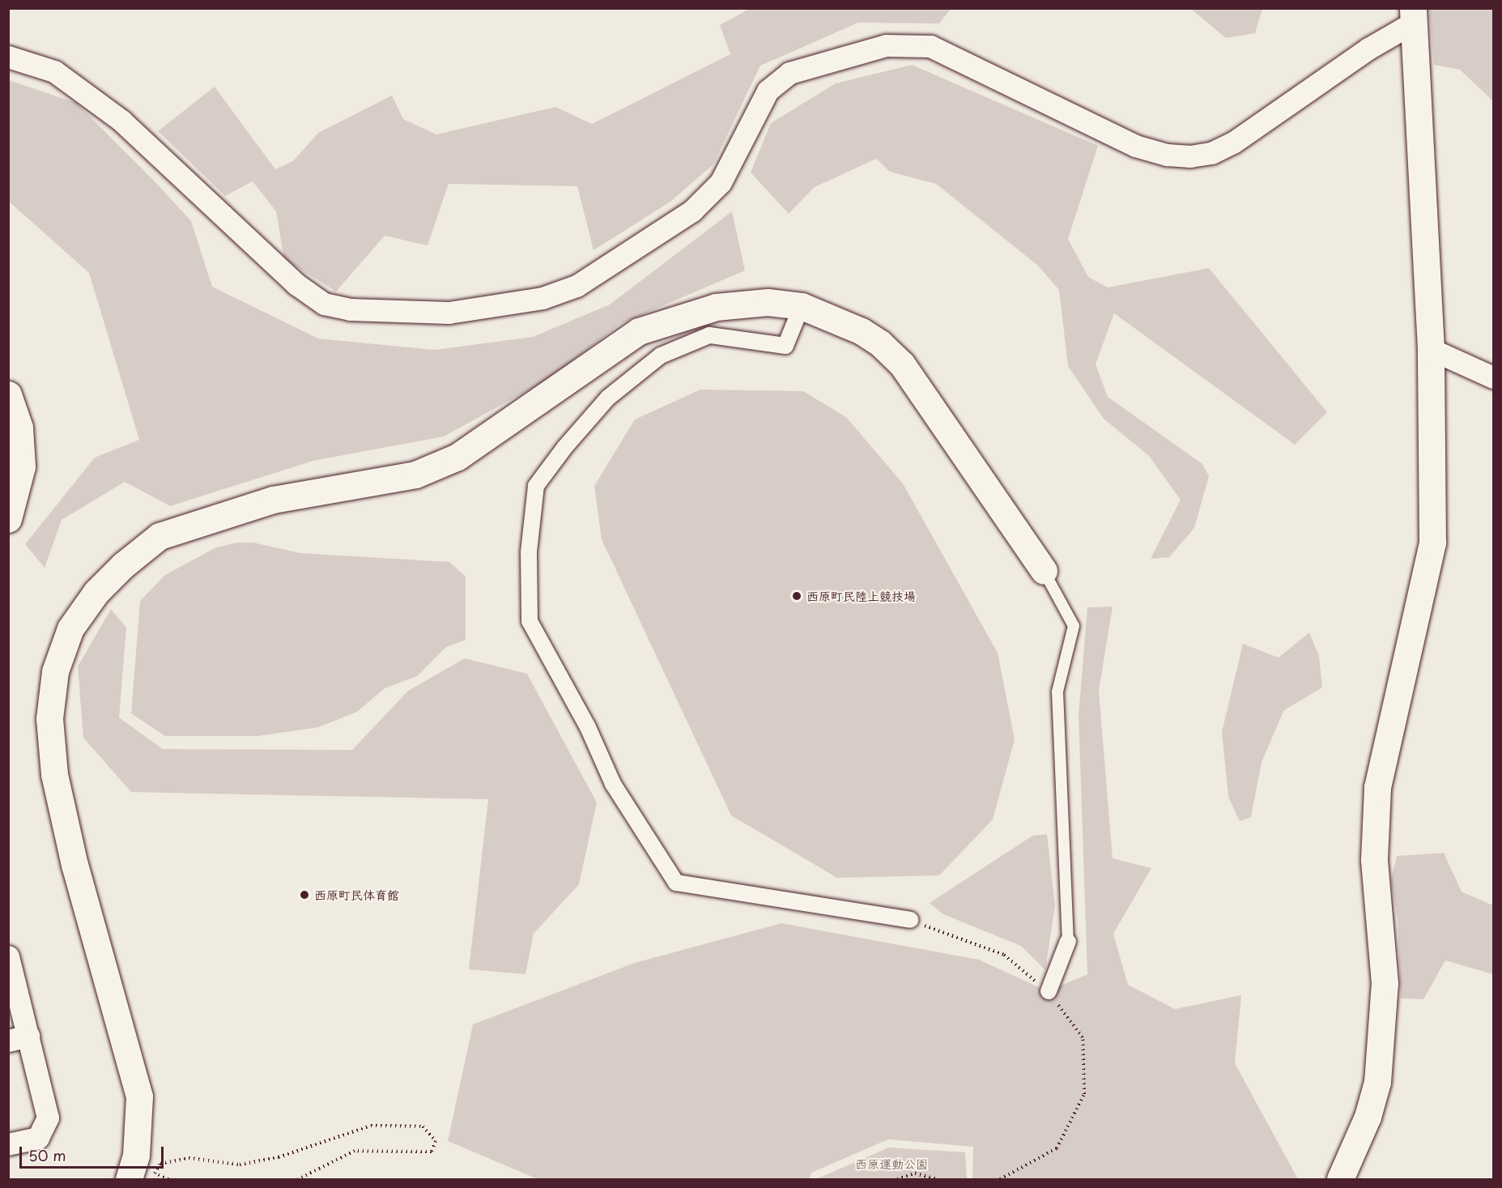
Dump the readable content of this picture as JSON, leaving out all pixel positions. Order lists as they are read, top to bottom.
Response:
{
  "parks": ["西原運動公園"],
  "places": ["西原町民陸上競技場", "西原町民体育館"],
  "scale_bar": "50 m"
}
